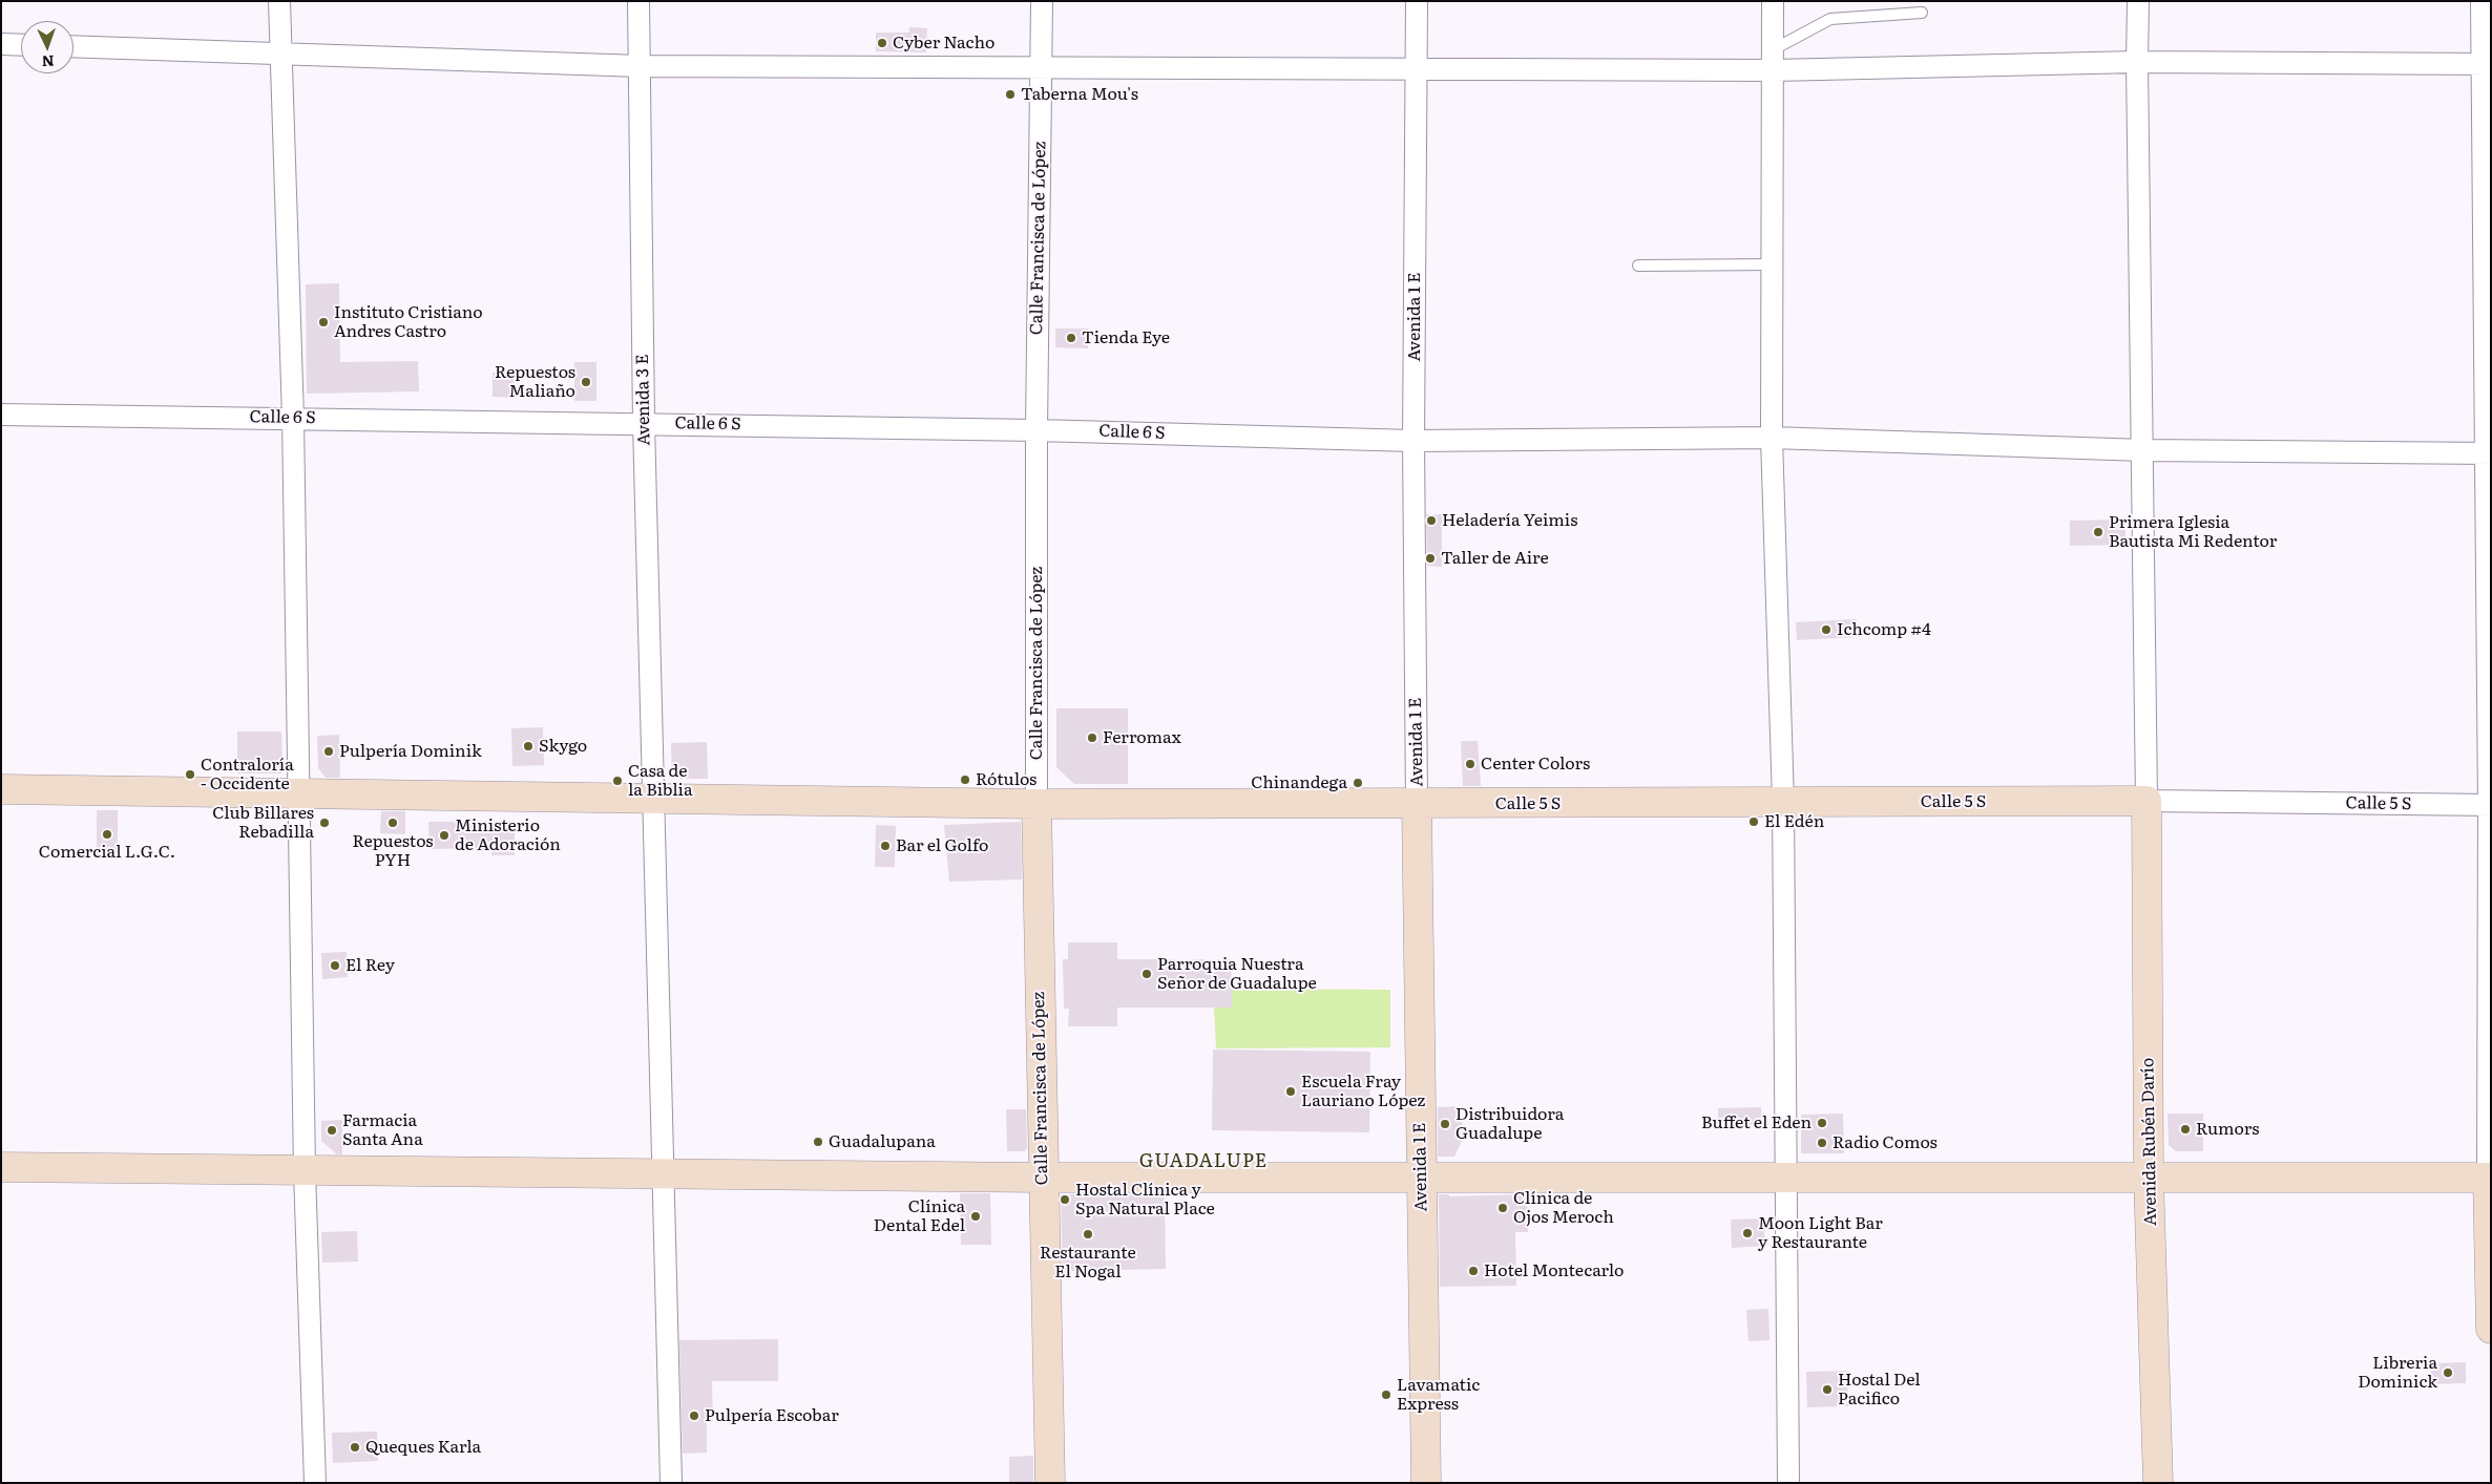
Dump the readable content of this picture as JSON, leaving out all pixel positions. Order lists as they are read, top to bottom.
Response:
{
  "streets": {
    "street": [
      "Calle Francisca de López",
      "Avenida 1 E",
      "Avenida 3 E",
      "Calle 6 S",
      "Calle 5 S",
      "Avenida Rubén Darío"
    ]
  },
  "crossings": [
    ["Calle Francisca de López", "Calle 6 S"],
    ["Calle Francisca de López", "Calle 5 S"],
    ["Avenida 1 E", "Calle 6 S"],
    ["Avenida 1 E", "Calle 5 S"],
    ["Avenida 3 E", "Calle 6 S"],
    ["Avenida 3 E", "Calle 5 S"],
    ["Calle 5 S", "Avenida Rubén Darío"]
  ],
  "districts": ["GUADALUPE"],
  "places": [
    "Cyber Nacho",
    "Taberna Mou's",
    "Instituto Cristiano Andres Castro",
    "Tienda Eye",
    "Repuestos Maliaño",
    "Heladería Yeimis",
    "Primera Iglesia Bautista Mi Redentor",
    "Taller de Aire",
    "Ichcomp #4",
    "Ferromax",
    "Skygo",
    "Pulpería Dominik",
    "Center Colors",
    "Contraloría - Occidente",
    "Rótulos",
    "Casa de la Biblia",
    "Chinandega",
    "El Edén",
    "Club Billares Rebadilla",
    "Repuestos PYH",
    "Comercial L.G.C.",
    "Ministerio de Adoración",
    "Bar el Golfo",
    "El Rey",
    "Parroquia Nuestra Señor de Guadalupe",
    "Escuela Fray Lauriano López",
    "Buffet el Eden",
    "Distribuidora Guadalupe",
    "Rumors",
    "Farmacia Santa Ana",
    "Guadalupana",
    "Radio Comos",
    "Hostal Clínica y Spa Natural Place",
    "Clínica de Ojos Meroch",
    "Clínica Dental Edel",
    "Moon Light Bar y Restaurante",
    "Restaurante El Nogal",
    "Hotel Montecarlo",
    "Libreria Dominick",
    "Hostal Del Pacifico",
    "Lavamatic Express",
    "Pulpería Escobar",
    "Queques Karla"
  ],
  "north": "bottom"
}
